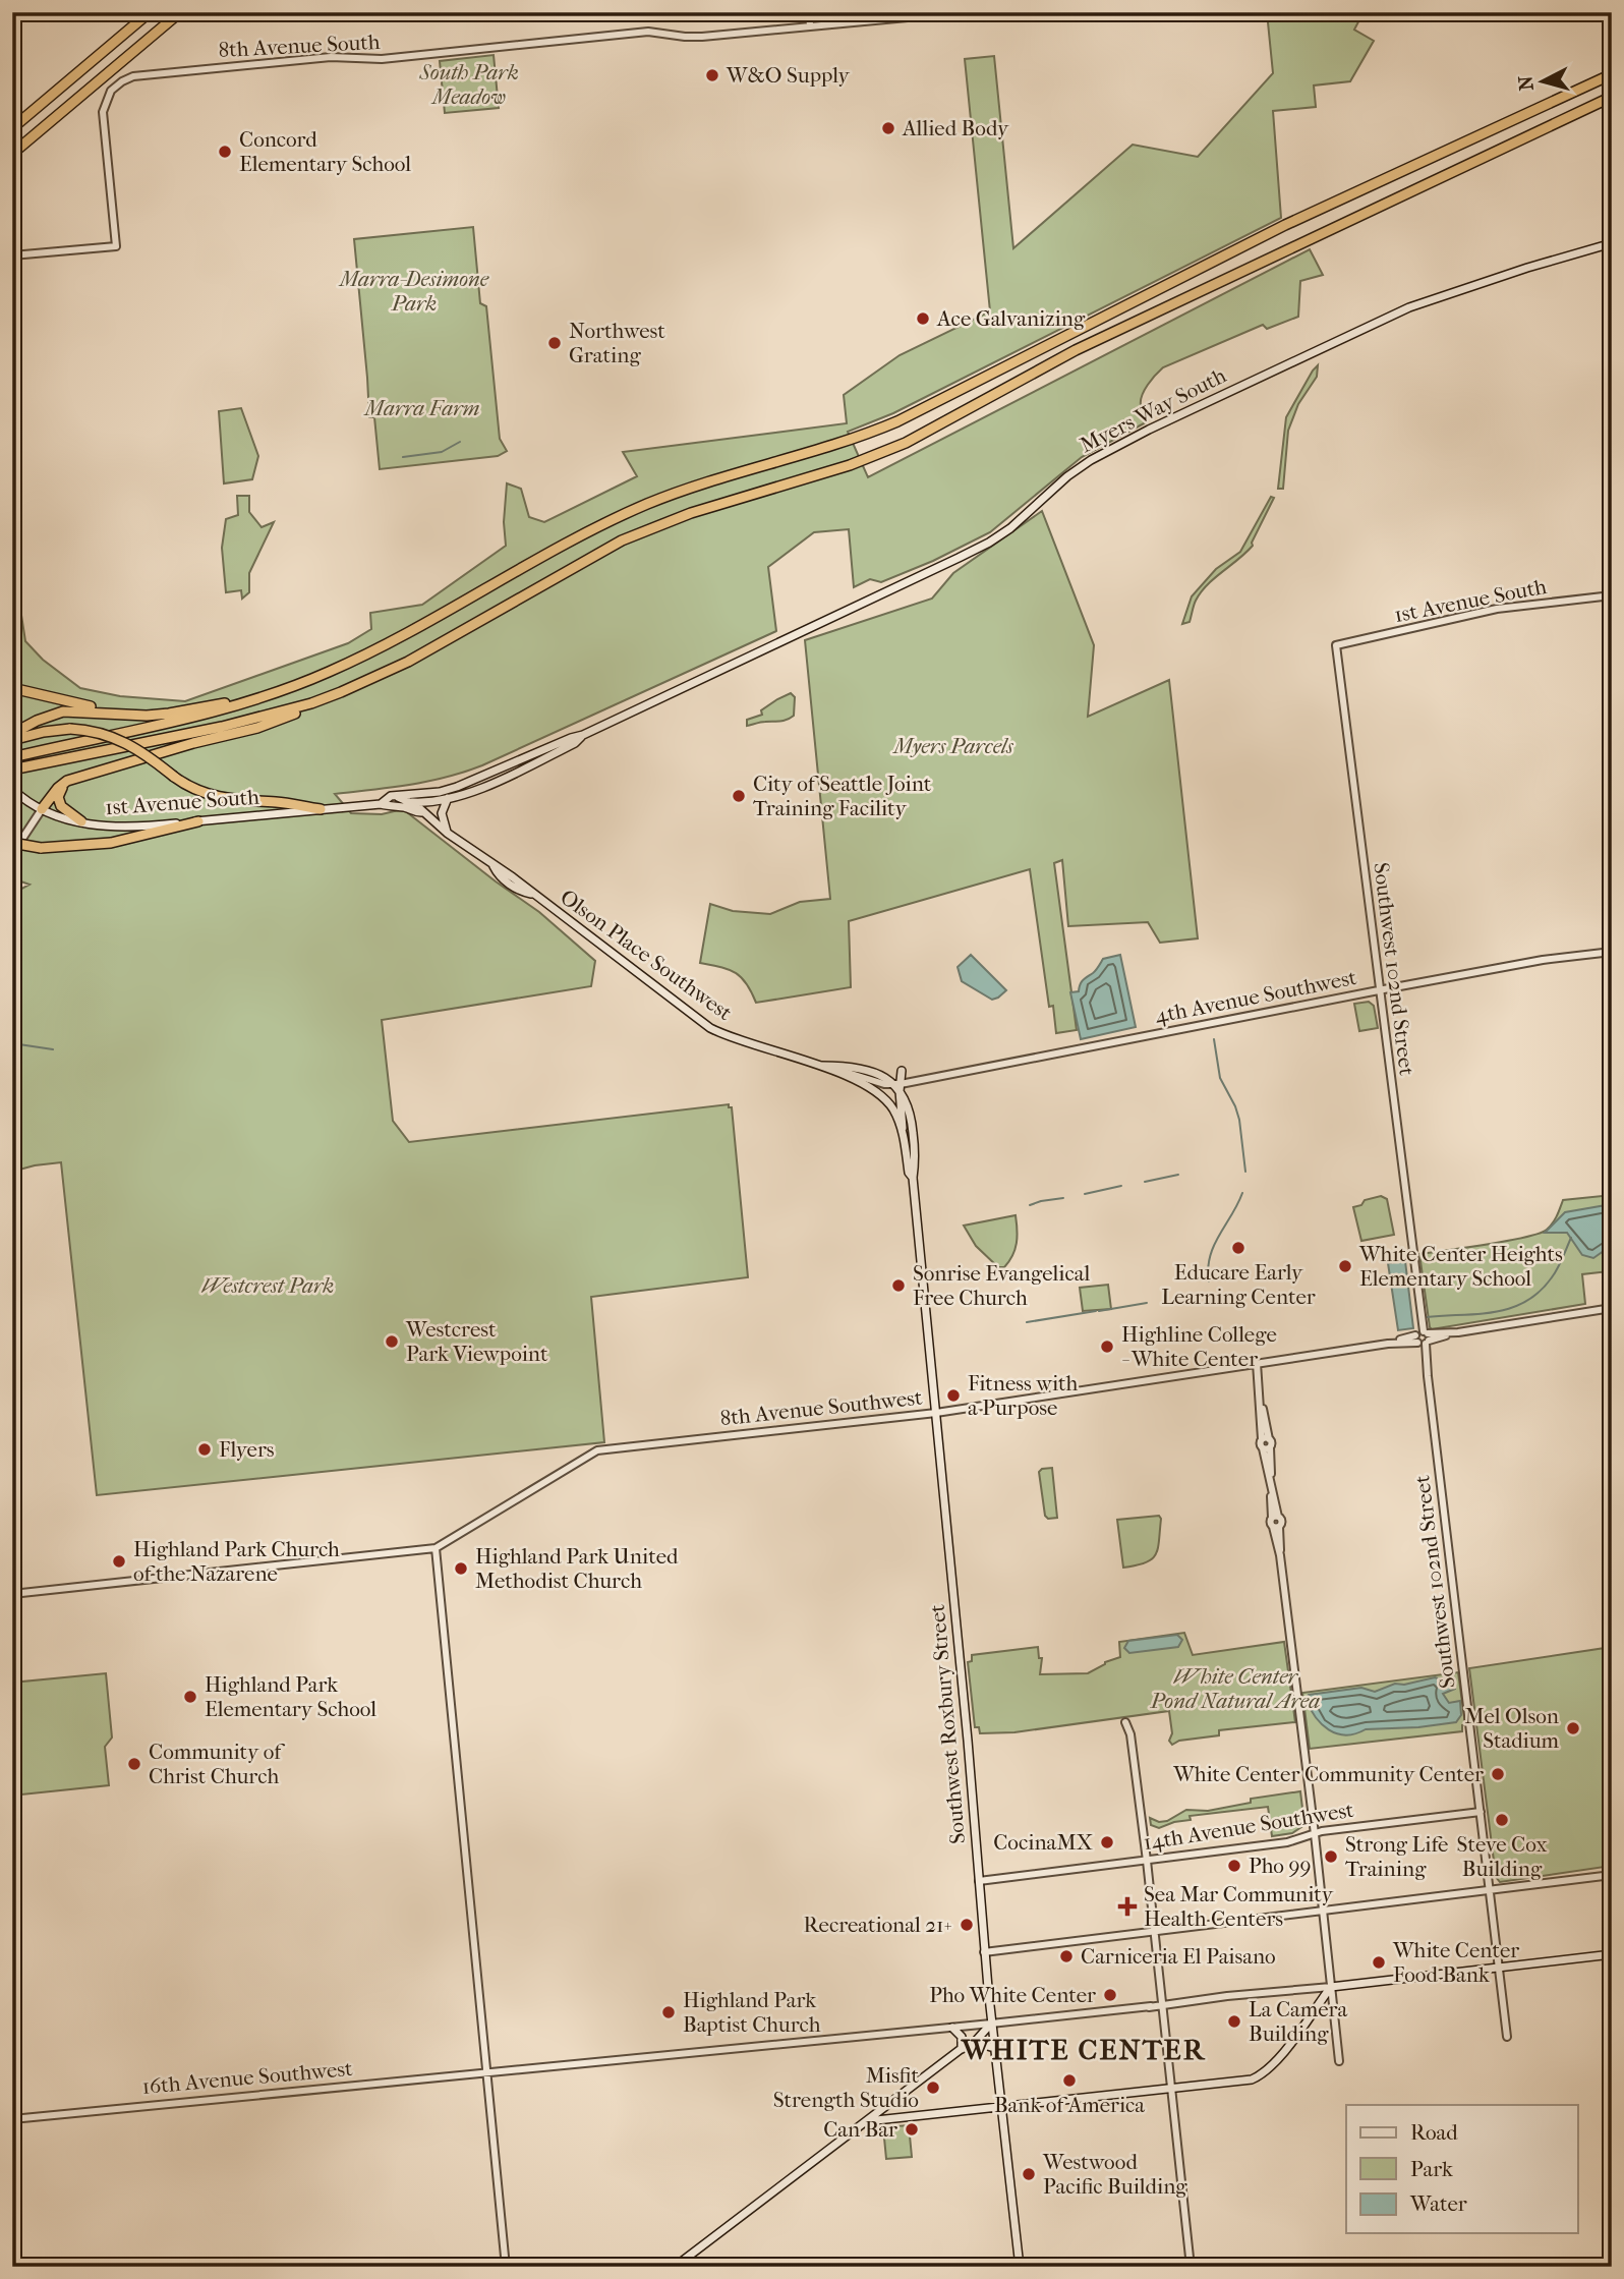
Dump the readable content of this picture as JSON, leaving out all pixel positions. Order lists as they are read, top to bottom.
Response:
{
  "streets": {
    "main road": [
      "Myers Way South",
      "1st Avenue South",
      "Olson Place Southwest",
      "Southwest Roxbury Street"
    ],
    "street": [
      "8th Avenue South",
      "Southwest 102nd Street",
      "4th Avenue Southwest",
      "8th Avenue Southwest",
      "14th Avenue Southwest",
      "16th Avenue Southwest"
    ]
  },
  "crossings": [
    ["Myers Way South", "1st Avenue South"],
    ["Myers Way South", "Olson Place Southwest"],
    ["1st Avenue South", "Olson Place Southwest"],
    ["1st Avenue South", "Southwest 102nd Street"],
    ["Olson Place Southwest", "4th Avenue Southwest"],
    ["Olson Place Southwest", "Southwest Roxbury Street"],
    ["Southwest 102nd Street", "4th Avenue Southwest"],
    ["Southwest 102nd Street", "8th Avenue Southwest"],
    ["Southwest 102nd Street", "14th Avenue Southwest"],
    ["4th Avenue Southwest", "Southwest Roxbury Street"],
    ["8th Avenue Southwest", "Southwest Roxbury Street"],
    ["Southwest Roxbury Street", "14th Avenue Southwest"],
    ["Southwest Roxbury Street", "16th Avenue Southwest"]
  ],
  "districts": ["WHITE CENTER"],
  "parks": [
    "South Park Meadow",
    "Marra-Desimone Park",
    "Marra Farm",
    "Myers Parcels",
    "Westcrest Park",
    "White Center Pond Natural Area"
  ],
  "places": {
    "other": [
      "W&O Supply",
      "Allied Body",
      "Concord Elementary School",
      "Ace Galvanizing",
      "Northwest Grating",
      "City of Seattle Joint Training Facility",
      "Educare Early Learning Center",
      "White Center Heights Elementary School",
      "Sonrise Evangelical Free Church",
      "Westcrest Park Viewpoint",
      "Highline College - White Center",
      "Fitness with a Purpose",
      "Flyers",
      "Highland Park Church of the Nazarene",
      "Highland Park United Methodist Church",
      "Highland Park Elementary School",
      "Mel Olson Stadium",
      "Community of Christ Church",
      "White Center Community Center",
      "Steve Cox Building",
      "CocinaMX",
      "Strong Life Training",
      "Pho 99",
      "Recreational 21+",
      "Carniceria El Paisano",
      "White Center Food Bank",
      "Pho White Center",
      "Highland Park Baptist Church",
      "La Camera Building",
      "Bank of America",
      "Misfit Strength Studio",
      "Can Bar",
      "Westwood Pacific Building"
    ],
    "health": ["Sea Mar Community Health Centers"]
  },
  "legend": ["Road", "Park", "Water"],
  "north": "left"
}
